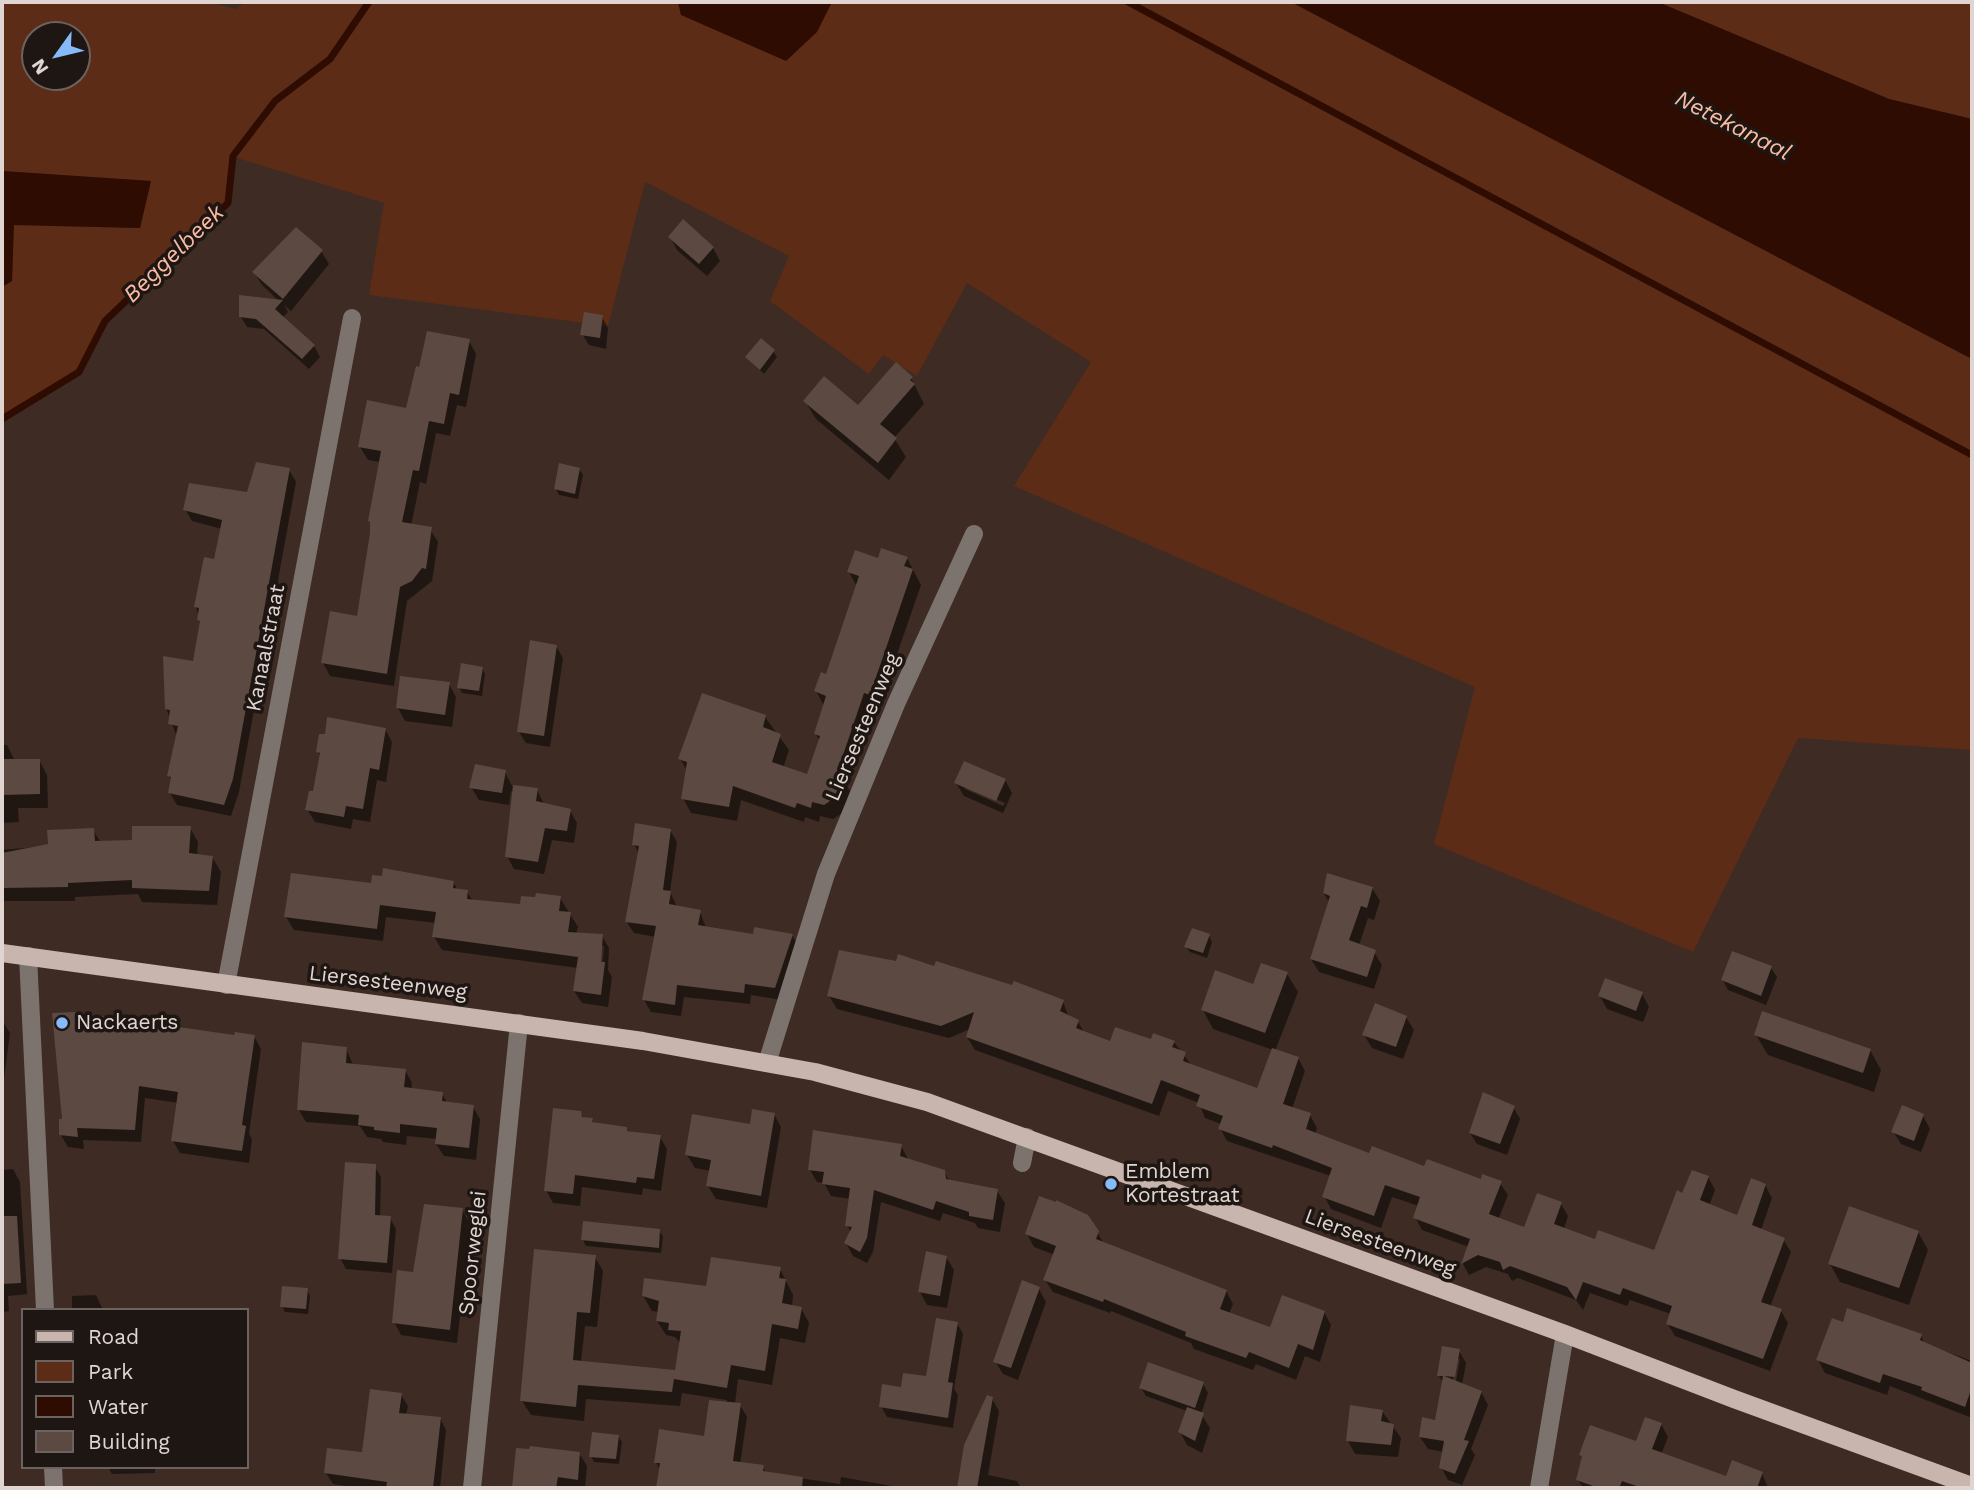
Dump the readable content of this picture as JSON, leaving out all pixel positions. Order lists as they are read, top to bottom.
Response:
{
  "streets": {
    "main road": ["Liersesteenweg"],
    "street": ["Kanaalstraat", "Spoorweglei"]
  },
  "crossings": [
    ["Kanaalstraat", "Liersesteenweg"],
    ["Liersesteenweg", "Spoorweglei"]
  ],
  "water": ["Netekanaal", "Beggelbeek"],
  "places": ["Nackaerts", "Emblem Kortestraat"],
  "legend": [
    "Road",
    "Park",
    "Water",
    "Building"
  ],
  "north": "bottom left"
}
